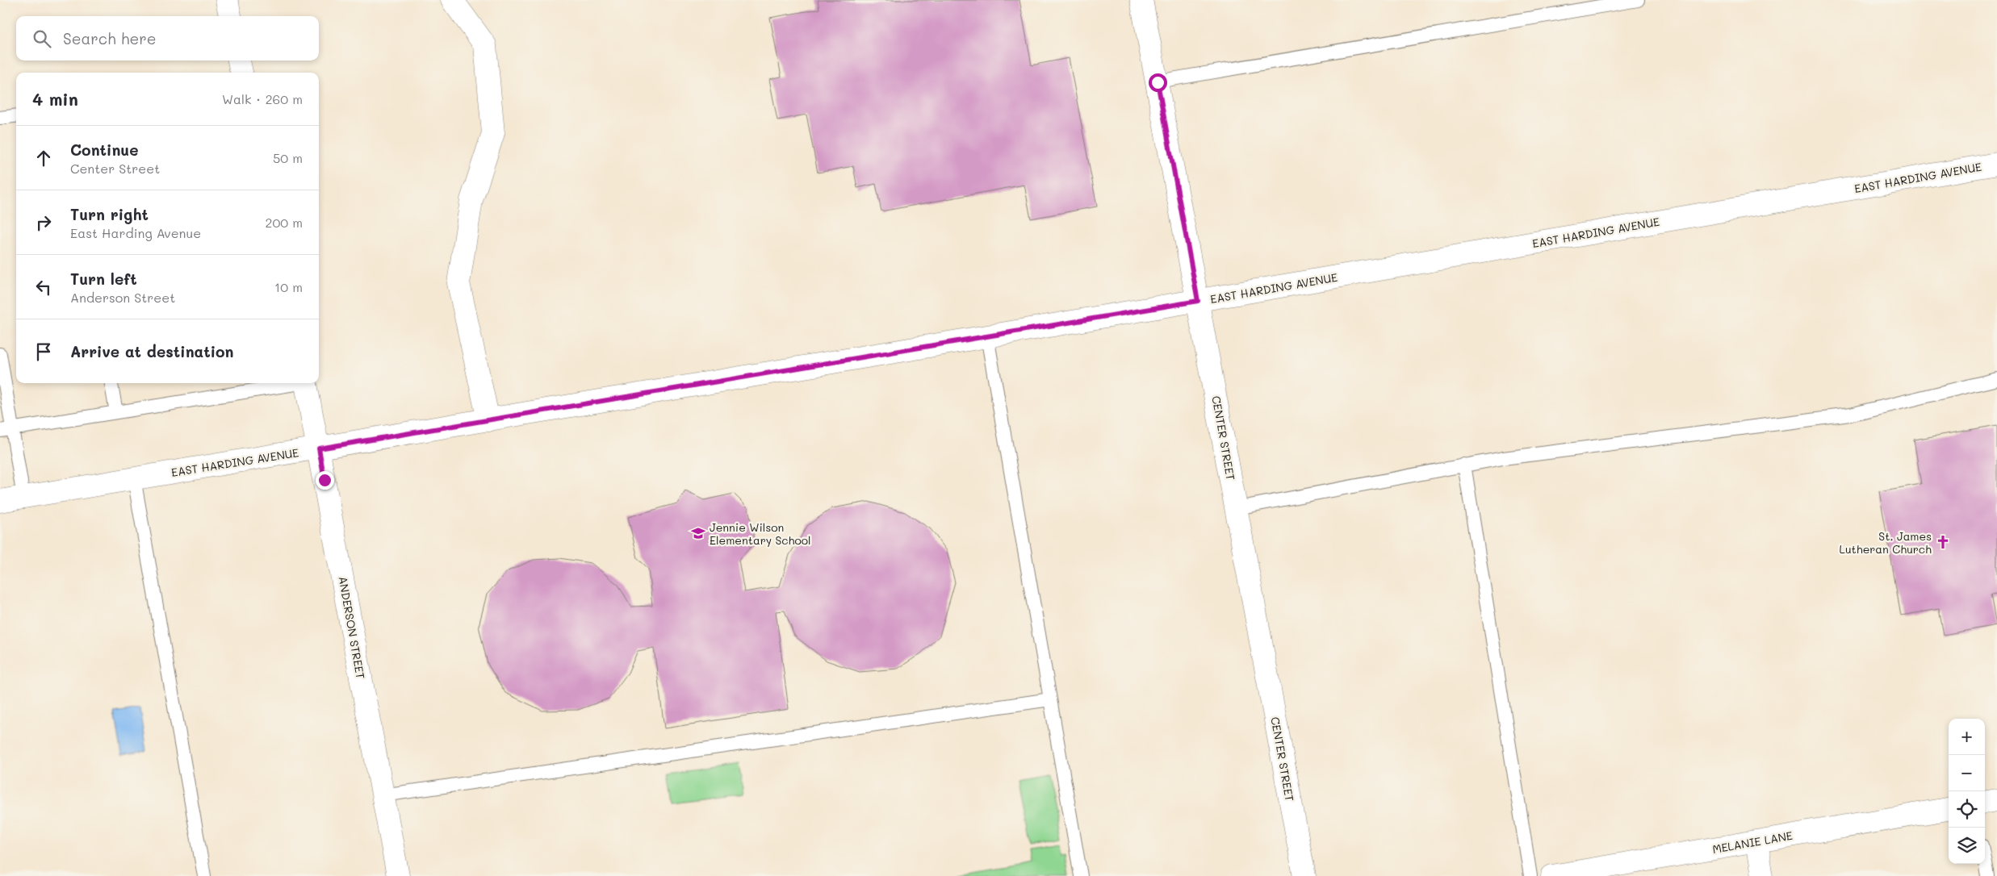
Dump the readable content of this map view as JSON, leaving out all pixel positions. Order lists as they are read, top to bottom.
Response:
{
  "streets": {
    "street": [
      "EAST HARDING AVENUE",
      "CENTER STREET",
      "ANDERSON STREET",
      "MELANIE LANE"
    ]
  },
  "crossings": [
    ["EAST HARDING AVENUE", "CENTER STREET"],
    ["EAST HARDING AVENUE", "ANDERSON STREET"]
  ],
  "places": {
    "school or university": ["Jennie Wilson Elementary School"],
    "church": ["St. James Lutheran Church"]
  },
  "page": {
    "search": "Search here",
    "heading": ["4 min", "Walk · 260 m"],
    "list": [
      ["Continue", "Center Street", "50 m"],
      ["Turn right", "East Harding Avenue", "200 m"],
      ["Turn left", "Anderson Street", "10 m"],
      "Arrive at destination"
    ],
    "map_buttons": ["+", "−"]
  }
}
